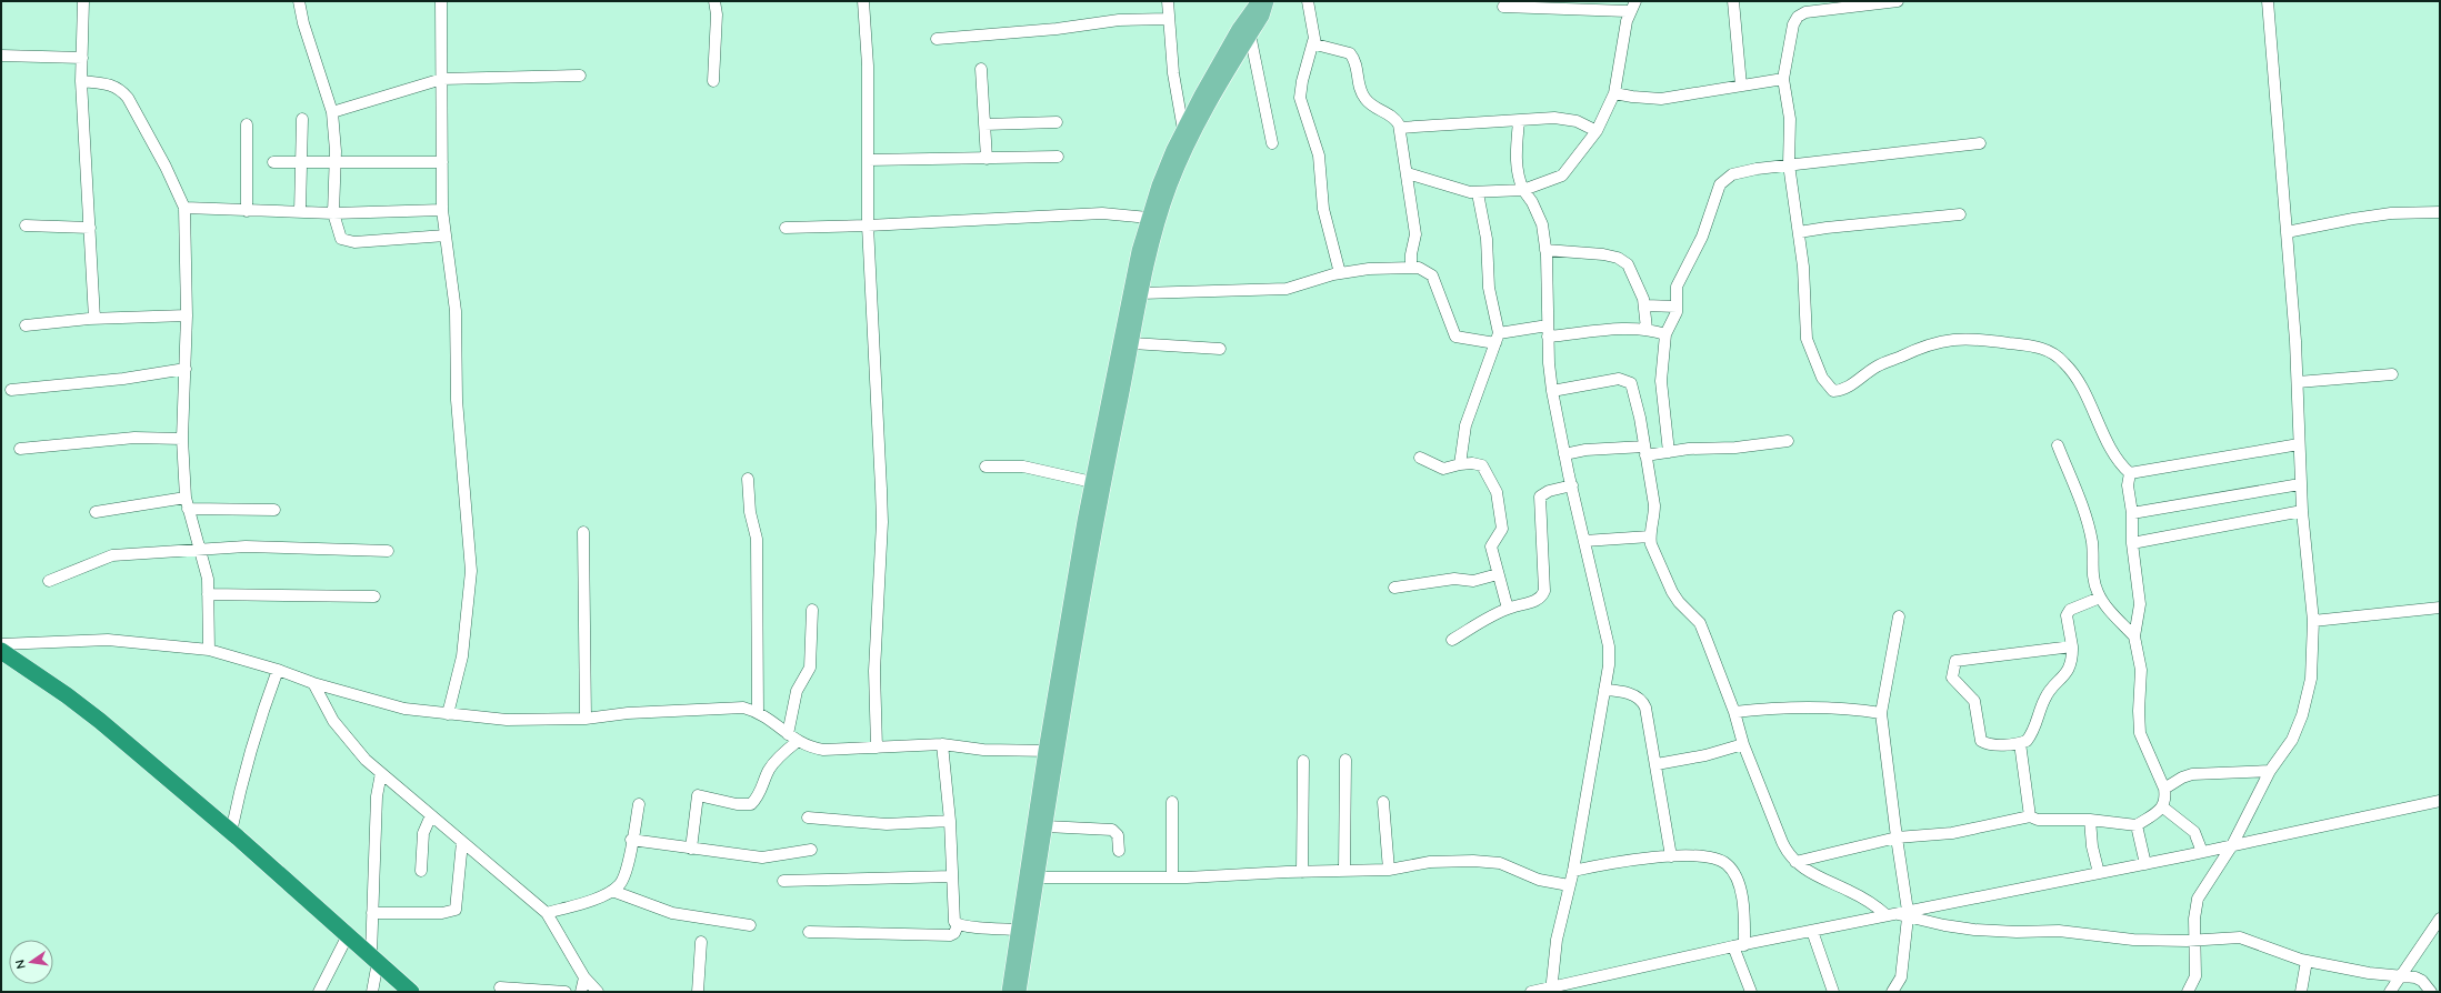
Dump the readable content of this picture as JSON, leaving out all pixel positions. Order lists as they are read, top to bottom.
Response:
{
  "north": "left"
}
